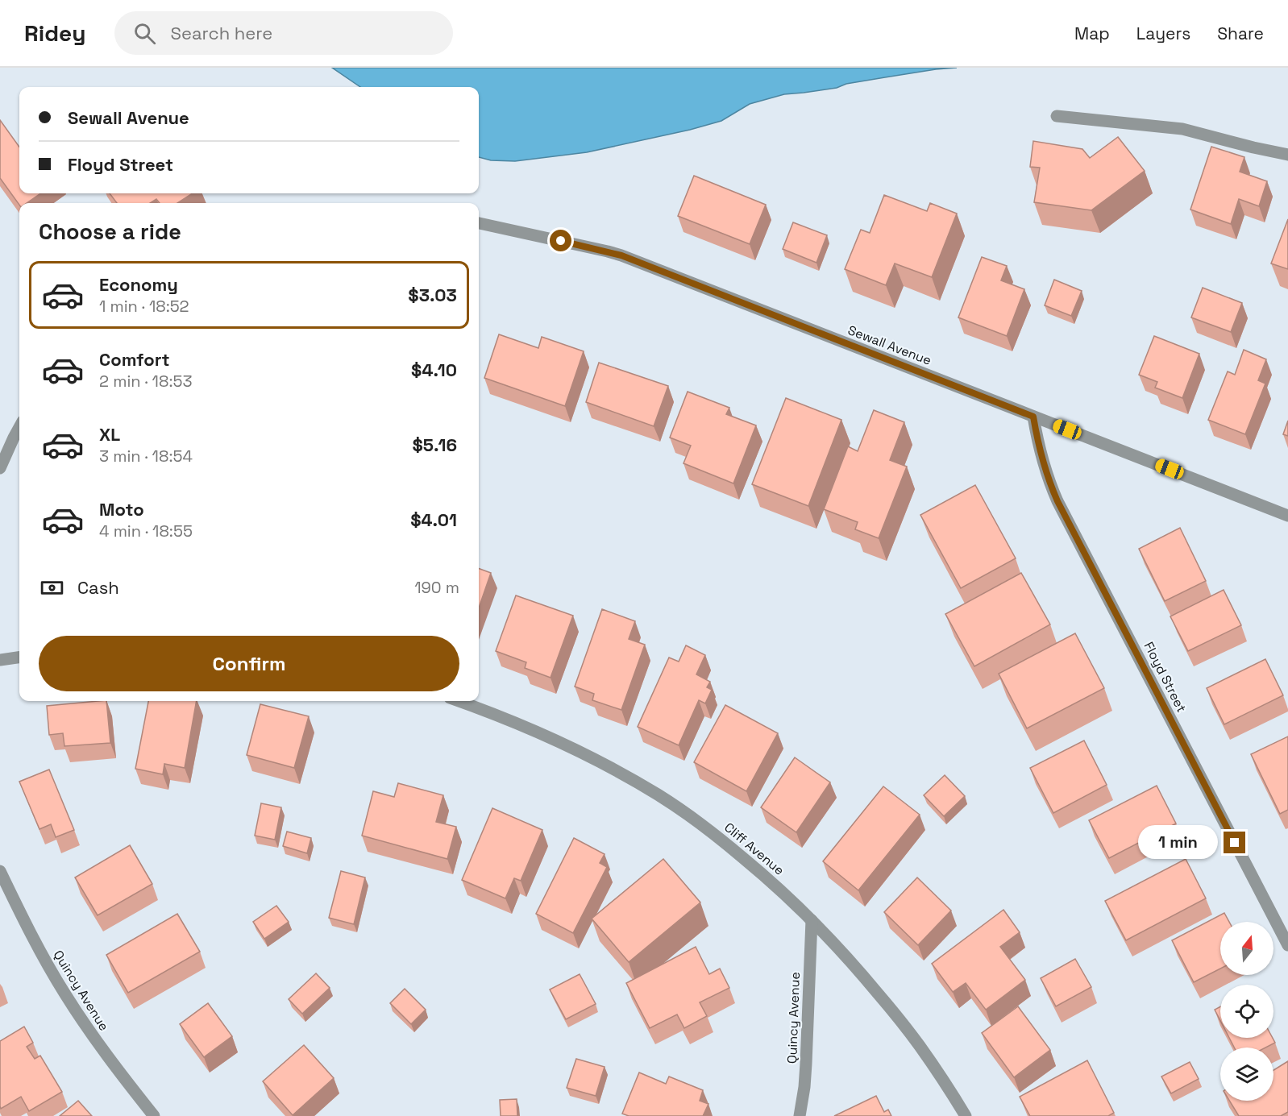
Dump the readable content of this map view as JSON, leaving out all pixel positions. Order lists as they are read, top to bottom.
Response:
{
  "streets": {
    "street": [
      "Sewall Avenue",
      "Floyd Street",
      "Cliff Avenue",
      "Quincy Avenue"
    ]
  },
  "crossings": [
    ["Sewall Avenue", "Floyd Street"],
    ["Cliff Avenue", "Quincy Avenue"]
  ],
  "north": "top",
  "page": {
    "header": "Ridey",
    "search": "Search here",
    "nav": ["Map", "Layers", "Share"],
    "banner": ["Sewall Avenue", "Floyd Street"],
    "heading": "Choose a ride",
    "list": [
      {
        "name": "Economy",
        "note": "1 min · 18:52",
        "value": "$3.03"
      },
      {
        "name": "Comfort",
        "note": "2 min · 18:53",
        "value": "$4.10"
      },
      {
        "name": "XL",
        "note": "3 min · 18:54",
        "value": "$5.16"
      },
      {
        "name": "Moto",
        "note": "4 min · 18:55",
        "value": "$4.01"
      }
    ],
    "pay": ["Cash", "190 m"],
    "buttons": "Confirm",
    "bubble": "1 min"
  }
}
